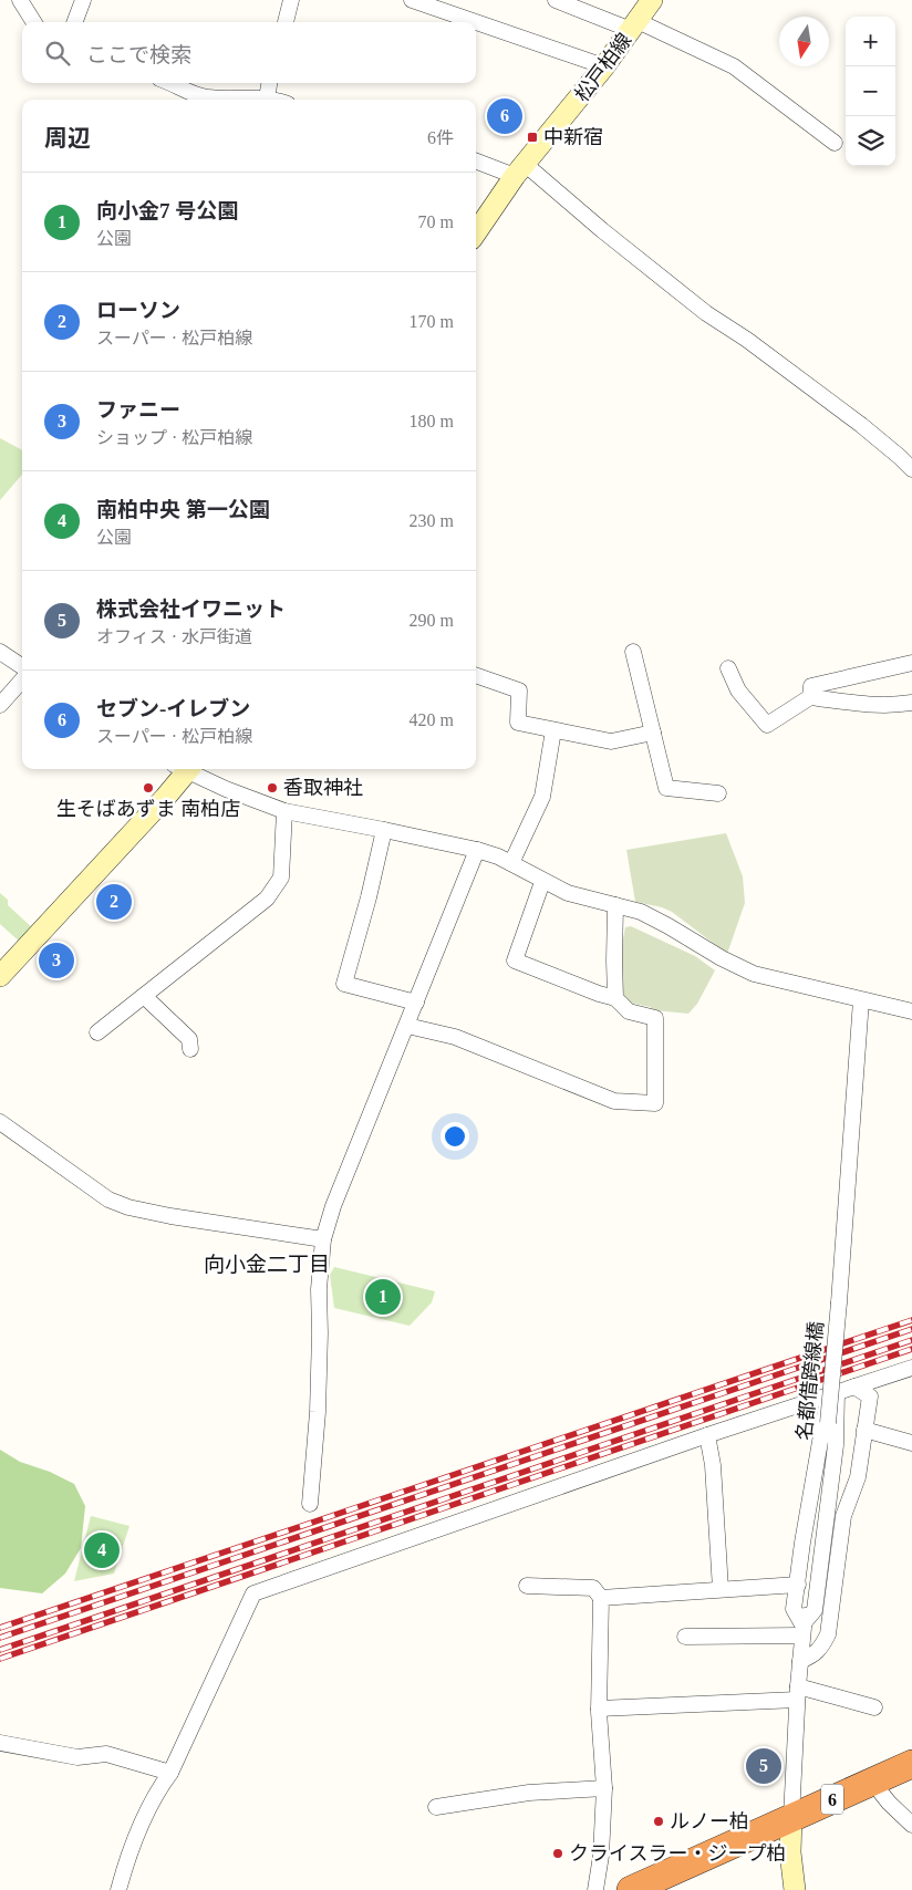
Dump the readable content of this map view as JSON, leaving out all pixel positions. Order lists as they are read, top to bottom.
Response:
{
  "streets": {
    "highway": ["6"],
    "main road": ["松戸柏線"],
    "street": ["名都借跨線橋"]
  },
  "districts": ["向小金二丁目"],
  "places": {
    "transit": ["中新宿"],
    "other": [
      "生そばあずま 南柏店",
      "香取神社",
      "ルノー柏",
      "クライスラー・ジープ柏"
    ]
  },
  "north": "bottom",
  "page": {
    "map_buttons": ["+", "−"],
    "search": "ここで検索",
    "pins": [
      "6",
      "2",
      "3",
      "1",
      "4",
      "5"
    ],
    "heading": ["周辺", "6件"],
    "list": [
      {
        "mark": "1",
        "name": "向小金7 号公園",
        "note": "公園",
        "value": "70 m"
      },
      {
        "mark": "2",
        "name": "ローソン",
        "note": "スーパー · 松戸柏線",
        "value": "170 m"
      },
      {
        "mark": "3",
        "name": "ファニー",
        "note": "ショップ · 松戸柏線",
        "value": "180 m"
      },
      {
        "mark": "4",
        "name": "南柏中央 第一公園",
        "note": "公園",
        "value": "230 m"
      },
      {
        "mark": "5",
        "name": "株式会社イワニット",
        "note": "オフィス · 水戸街道",
        "value": "290 m"
      },
      {
        "mark": "6",
        "name": "セブン-イレブン",
        "note": "スーパー · 松戸柏線",
        "value": "420 m"
      }
    ]
  }
}
